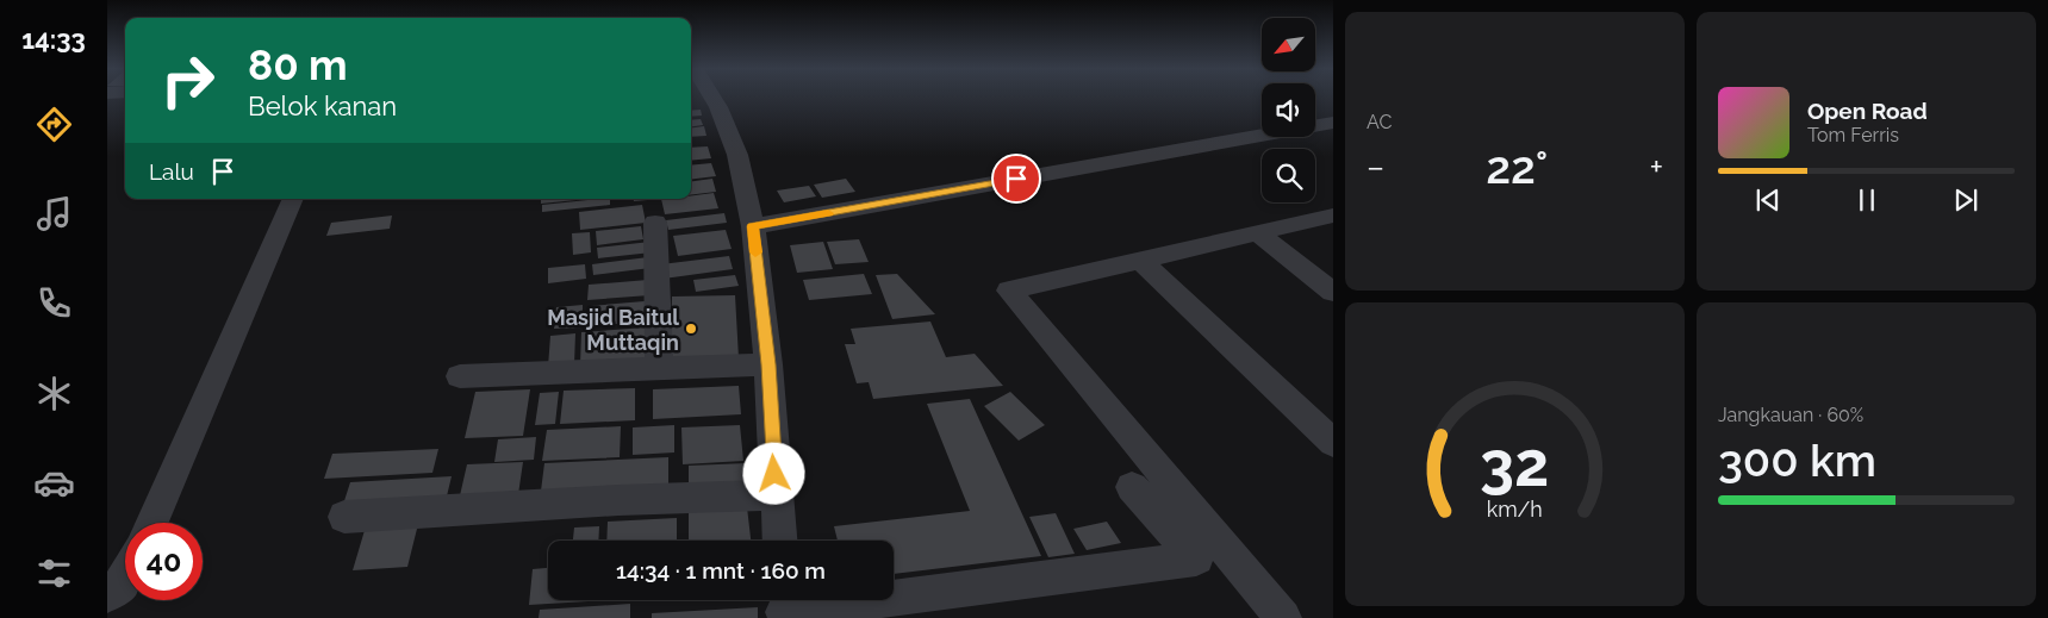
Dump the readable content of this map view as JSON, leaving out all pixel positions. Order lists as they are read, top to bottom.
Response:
{
  "places": ["Masjid Baitul Muttaqin"],
  "north": "bottom left",
  "page": {
    "tabs": "14:33",
    "tile": [
      "AC",
      ["Jangkauan · 60%", "300 km"]
    ],
    "turn": ["80 m", "Belok kanan"],
    "song": ["Open Road", "Tom Ferris"],
    "then": "Lalu",
    "heat": ["−", "22°", "+"],
    "limit": "40",
    "trip": "14:34 · 1 mnt · 160 m",
    "gauge": ["32", "km/h"]
  }
}
